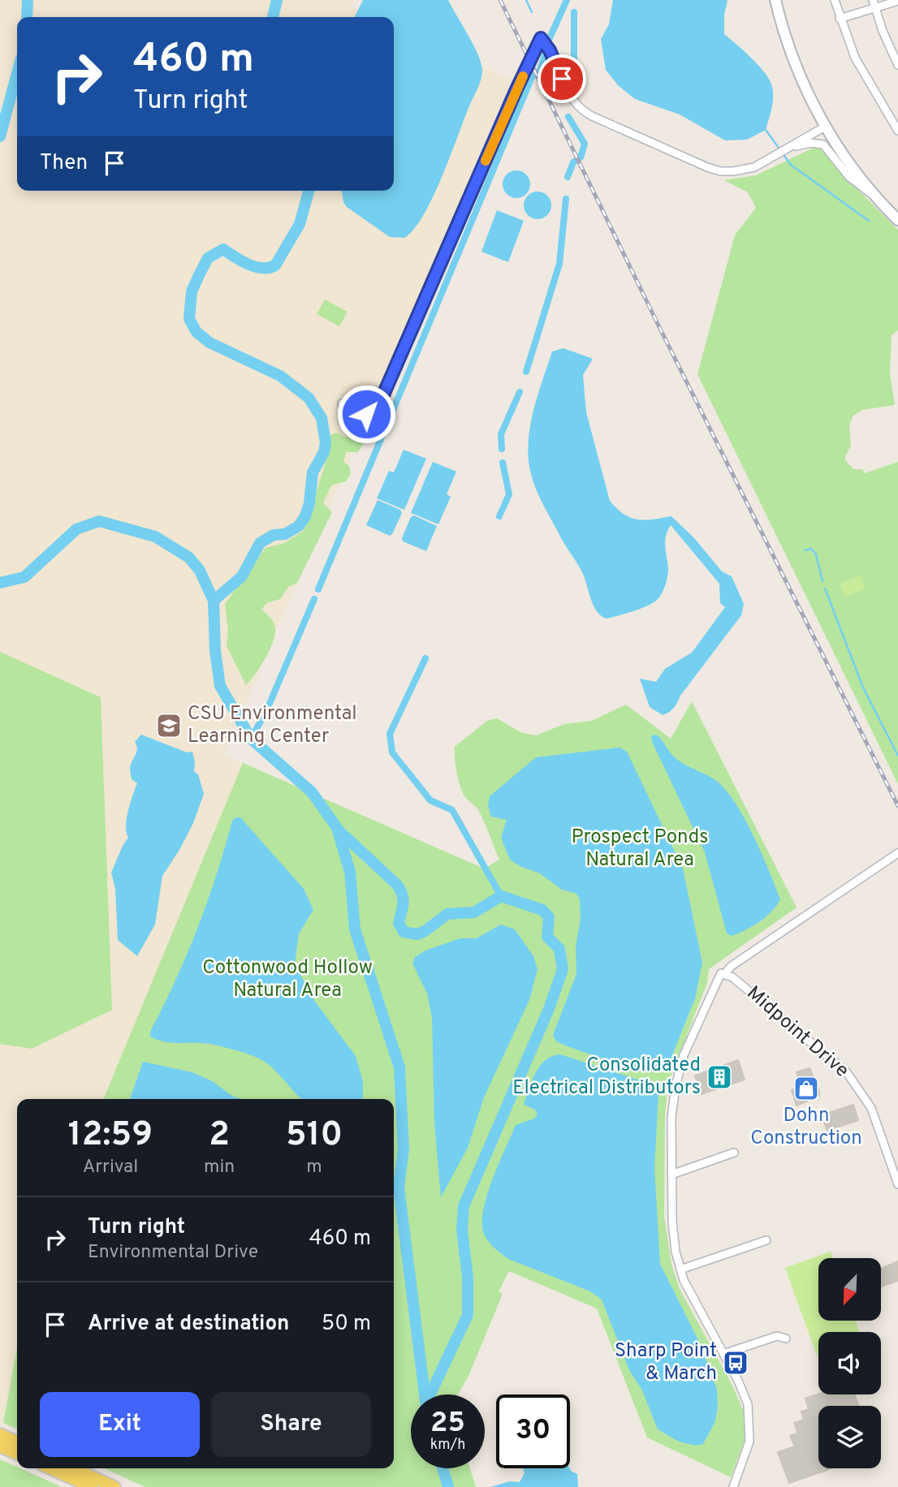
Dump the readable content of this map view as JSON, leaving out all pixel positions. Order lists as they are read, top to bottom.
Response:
{
  "streets": {
    "street": ["Midpoint Drive"]
  },
  "parks": ["Prospect Ponds Natural Area", "Cottonwood Hollow Natural Area"],
  "places": {
    "school or university": ["CSU Environmental Learning Center"],
    "building": ["Consolidated Electrical Distributors"],
    "shop": ["Dohn Construction"],
    "bus stop": ["Sharp Point & March"]
  },
  "north": "bottom left",
  "page": {
    "turn": ["460 m", "Turn right"],
    "then": "Then",
    "eta": [
      "12:59",
      "Arrival",
      "2",
      "min",
      "510",
      "m"
    ],
    "list": [
      {
        "name": "Turn right",
        "note": "Environmental Drive",
        "value": "460 m"
      },
      {
        "name": "Arrive at destination",
        "value": "50 m"
      }
    ],
    "buttons": ["Exit", "Share"],
    "speed": "25 km/h",
    "limit": "30"
  }
}
